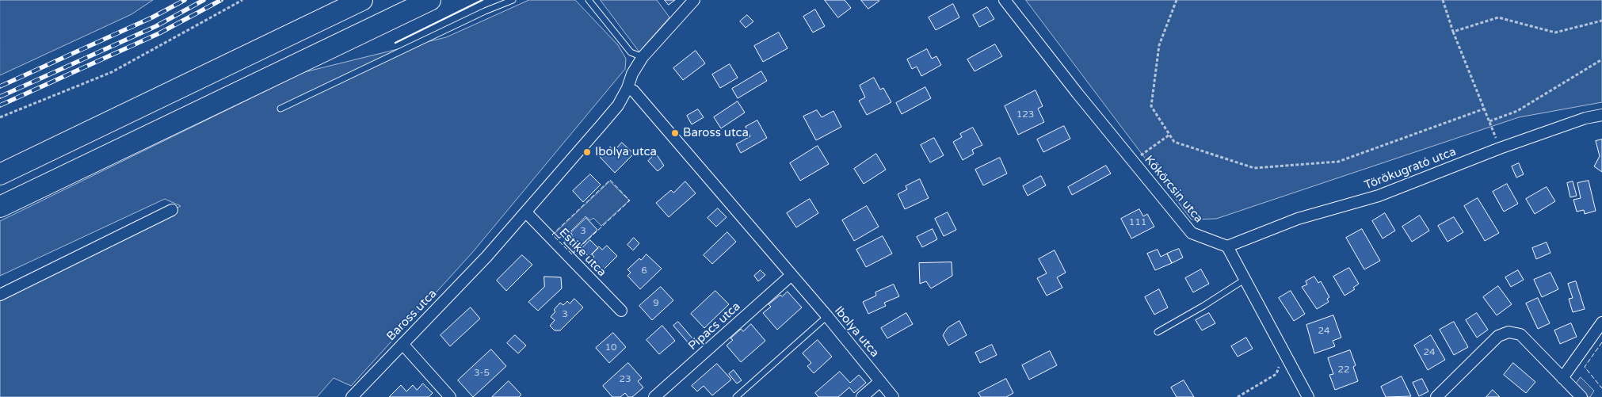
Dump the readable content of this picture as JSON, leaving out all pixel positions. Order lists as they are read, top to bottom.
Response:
{
  "streets": {
    "street": [
      "Törökugrató utca",
      "Kökörcsin utca",
      "Estike utca",
      "Baross utca",
      "Pipacs utca",
      "Ibolya utca"
    ]
  },
  "crossings": [
    ["Törökugrató utca", "Kökörcsin utca"],
    ["Estike utca", "Baross utca"],
    ["Baross utca", "Ibolya utca"],
    ["Pipacs utca", "Ibolya utca"]
  ],
  "places": ["Baross utca", "Ibolya utca"],
  "house_numbers": [
    "123",
    "111",
    "3",
    "6",
    "9",
    "3",
    "24",
    "10",
    "24",
    "22",
    "3-5",
    "23"
  ]
}
